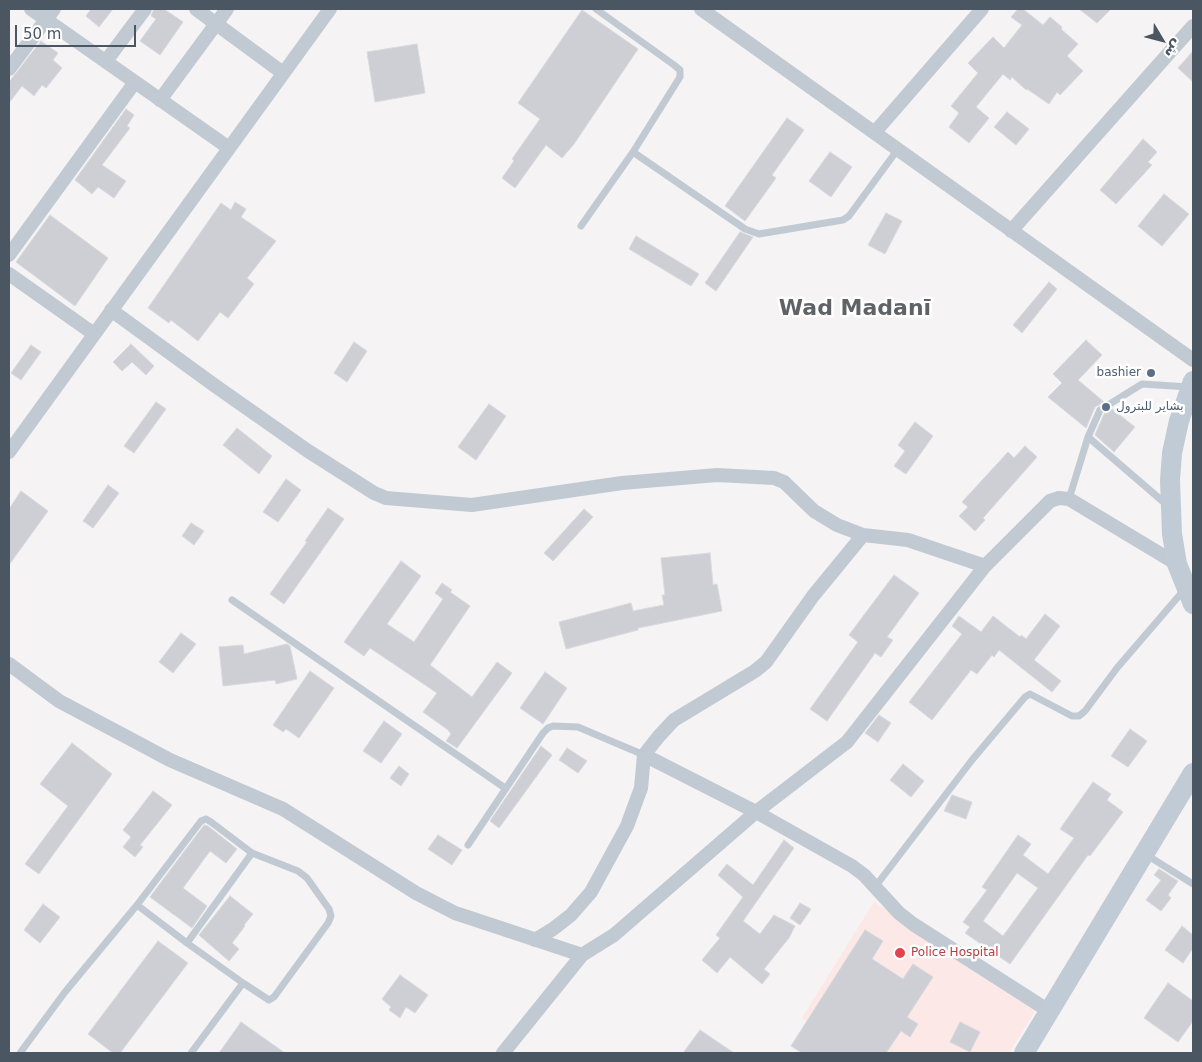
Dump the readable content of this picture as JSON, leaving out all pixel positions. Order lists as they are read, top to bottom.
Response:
{
  "districts": ["Wad Madanī"],
  "places": ["bashier", "بشاير للبترول", "Police Hospital"],
  "scale_bar": "50 m",
  "north": "bottom right"
}
